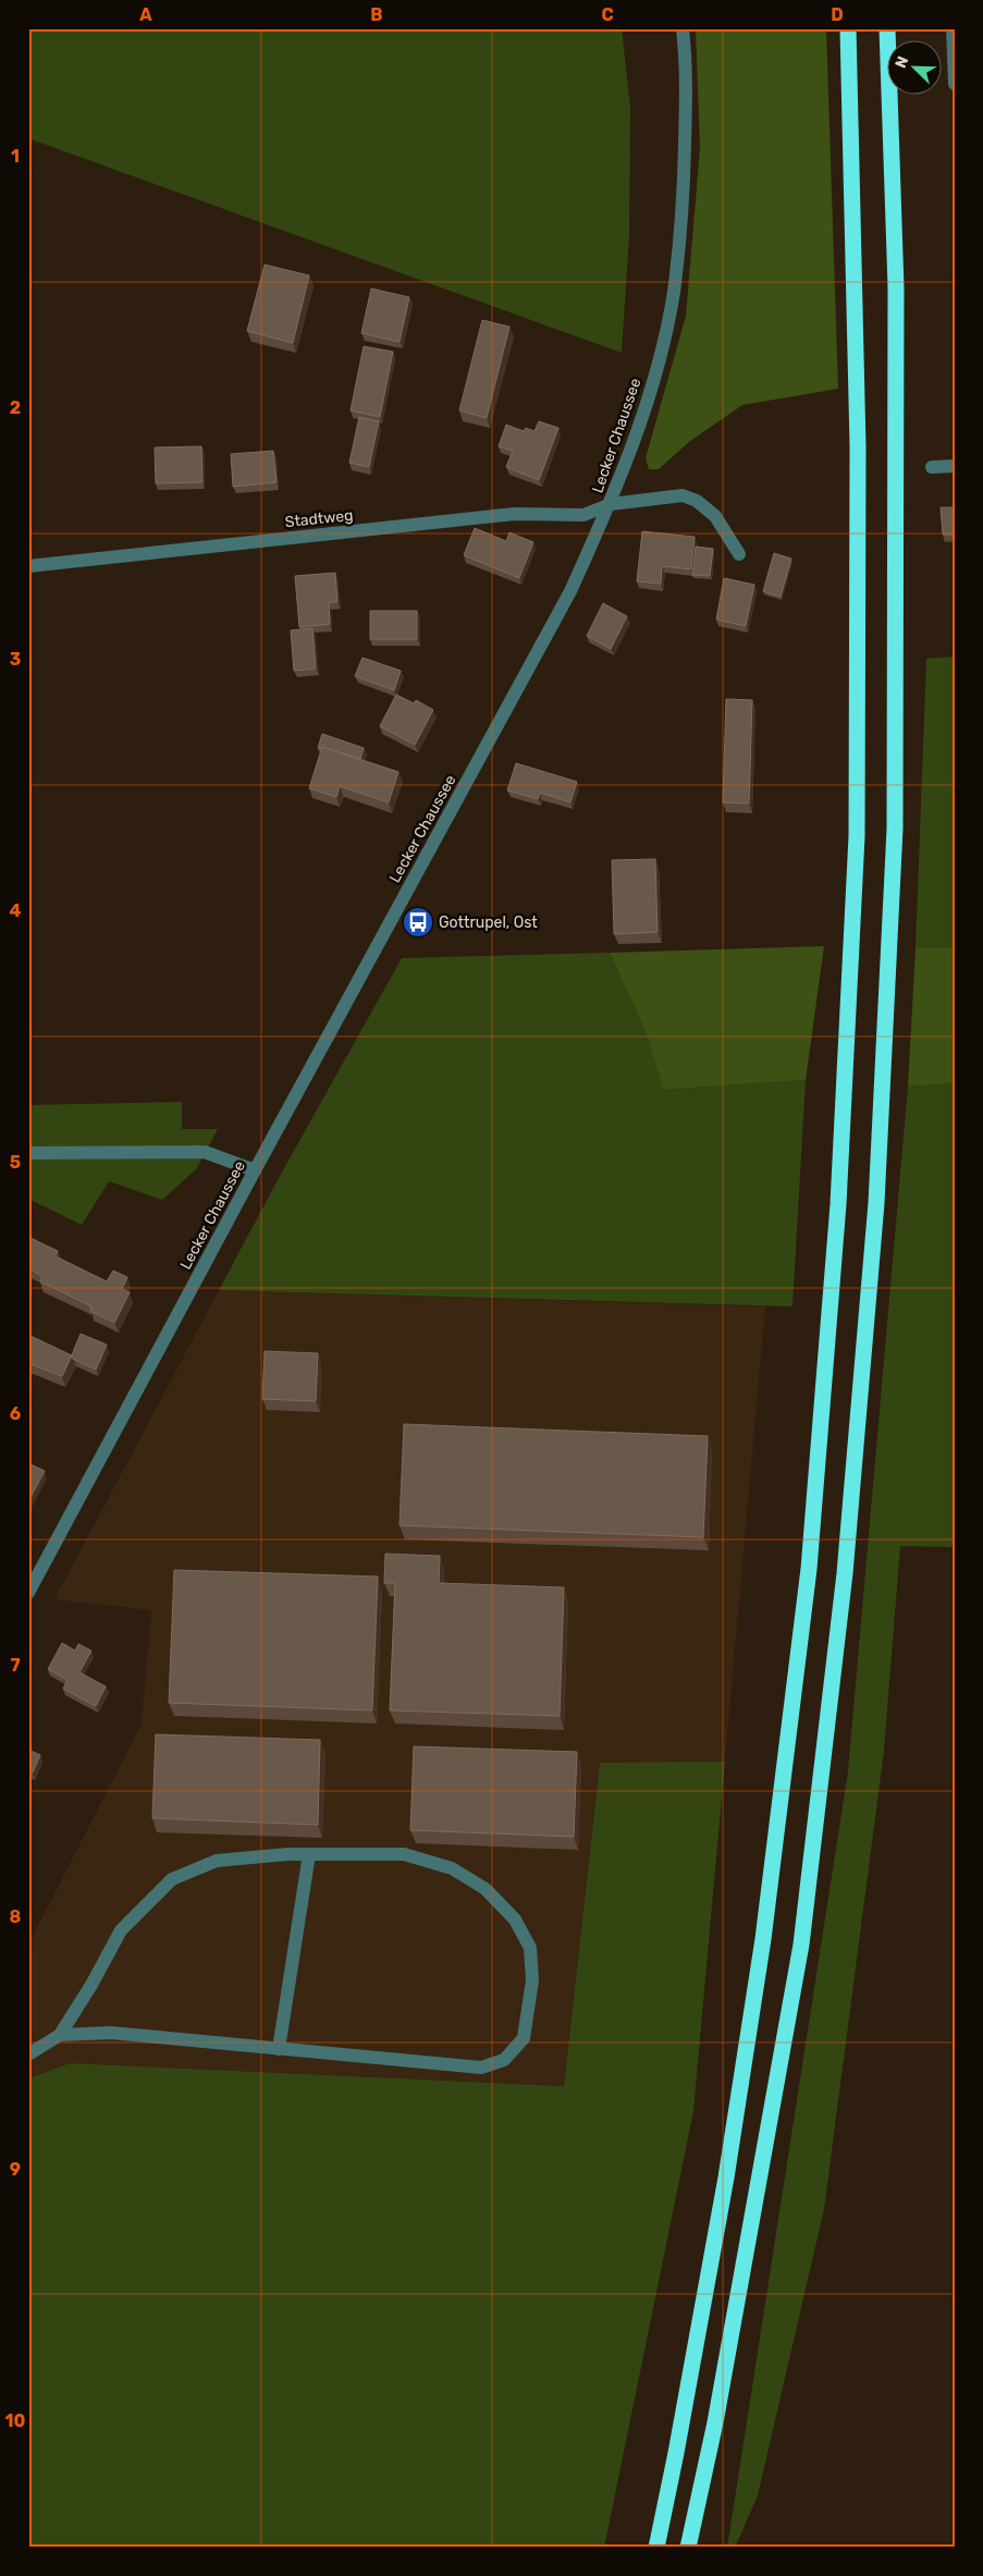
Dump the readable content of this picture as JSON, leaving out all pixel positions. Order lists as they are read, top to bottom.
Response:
{
  "streets": {
    "street": ["Lecker Chaussee", "Stadtweg"]
  },
  "crossings": [
    ["Lecker Chaussee", "Stadtweg"]
  ],
  "places": {
    "bus stop": ["Gottrupel, Ost"]
  },
  "north": "top left",
  "grid": {
    "columns": [
      "A",
      "B",
      "C",
      "D"
    ],
    "rows": [
      "1",
      "2",
      "3",
      "4",
      "5",
      "6",
      "7",
      "8",
      "9",
      "10"
    ]
  }
}
